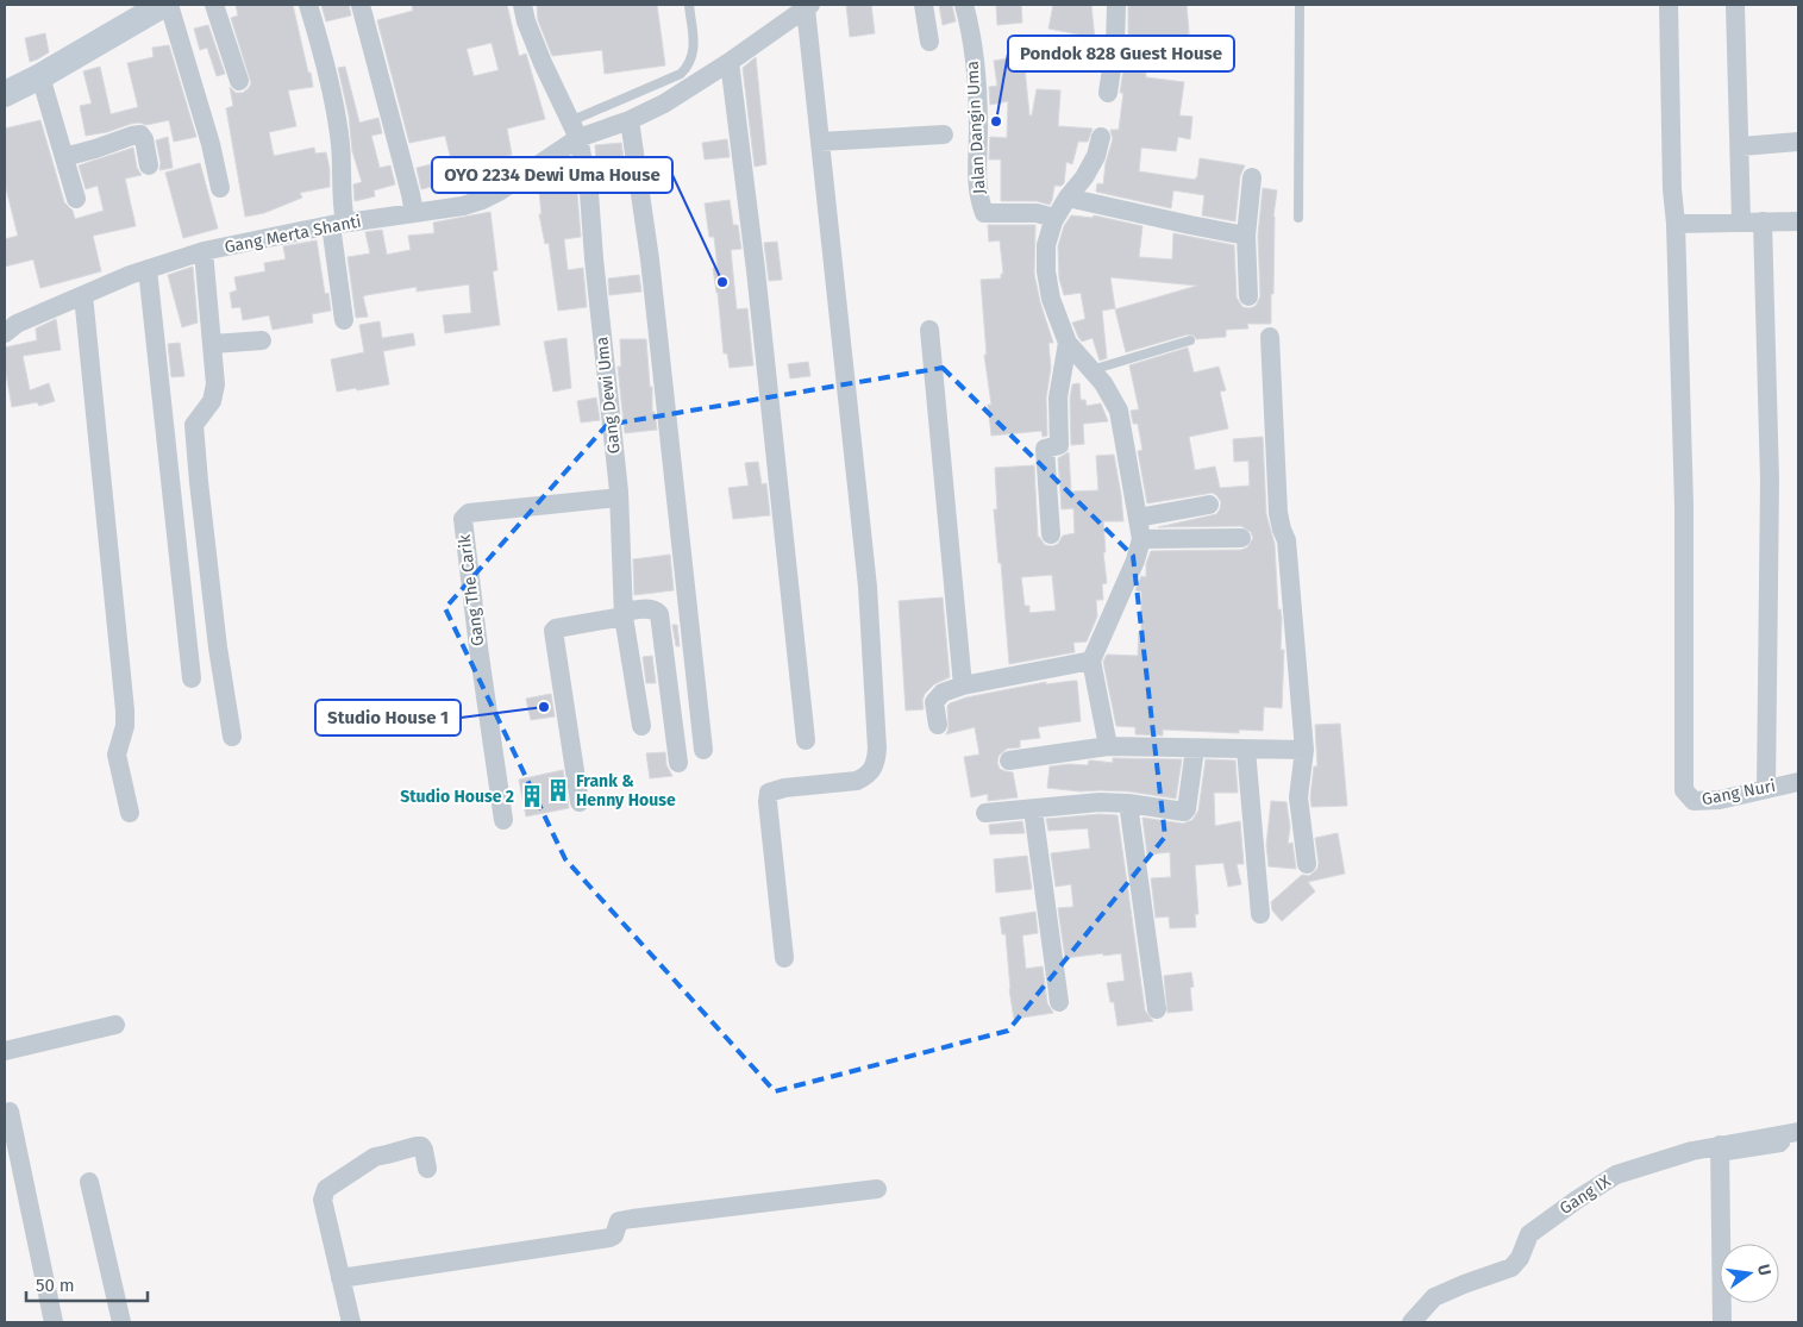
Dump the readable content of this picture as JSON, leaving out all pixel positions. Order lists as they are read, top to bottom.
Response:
{
  "streets": {
    "street": [
      "Jalan Dangin Uma",
      "Gang Merta Shanti",
      "Gang Dewi Uma",
      "Gang The Carik",
      "Gang Nuri",
      "Gang IX"
    ]
  },
  "crossings": [
    ["Gang Merta Shanti", "Gang Dewi Uma"],
    ["Gang Dewi Uma", "Gang The Carik"]
  ],
  "places": {
    "other": ["Pondok 828 Guest House", "OYO 2234 Dewi Uma House", "Studio House 1"],
    "building": ["Frank & Henny House", "Studio House 2"]
  },
  "scale_bar": "50 m",
  "north": "right"
}
